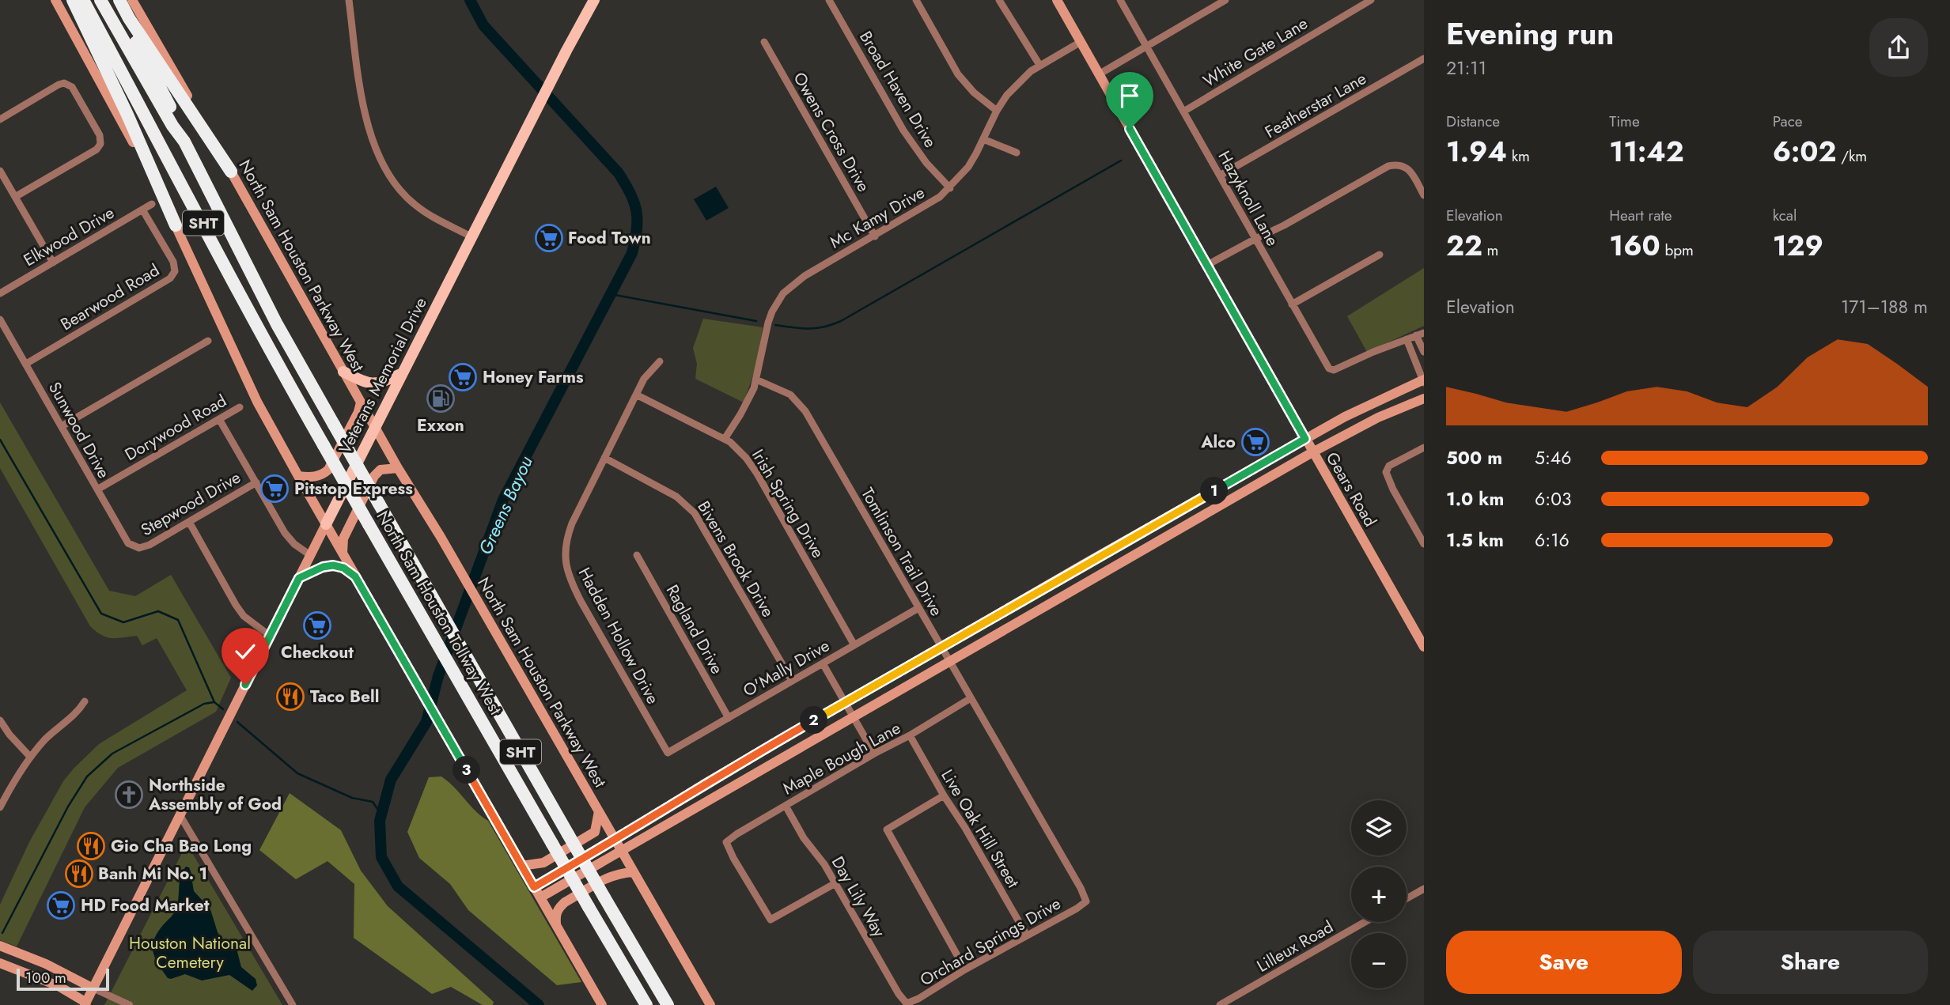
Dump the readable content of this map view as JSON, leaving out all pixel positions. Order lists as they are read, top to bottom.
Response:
{
  "streets": {
    "highway": ["SHT", "North Sam Houston Tollway West"],
    "main road": ["North Sam Houston Parkway West", "Veterans Memorial Drive", "Gears Road"],
    "street": [
      "White Gate Lane",
      "Broad Haven Drive",
      "Featherstar Lane",
      "Owens Cross Drive",
      "Hazyknoll Lane",
      "Mc Kamy Drive",
      "Elkwood Drive",
      "Bearwood Road",
      "Dorywood Road",
      "Sunwood Drive",
      "Stepwood Drive",
      "Irish Spring Drive",
      "Tomlinson Trail Drive",
      "Bivens Brook Drive",
      "Ragland Drive",
      "Hadden Hollow Drive",
      "O'Mally Drive",
      "Maple Bough Lane",
      "Live Oak Hill Street",
      "Day Lily Way",
      "Orchard Springs Drive",
      "Lilleux Road"
    ]
  },
  "crossings": [
    ["White Gate Lane", "Hazyknoll Lane"],
    ["Broad Haven Drive", "Mc Kamy Drive"],
    ["Featherstar Lane", "Hazyknoll Lane"],
    ["Owens Cross Drive", "Mc Kamy Drive"],
    ["Mc Kamy Drive", "Gears Road"],
    ["Mc Kamy Drive", "Irish Spring Drive"],
    ["Mc Kamy Drive", "Tomlinson Trail Drive"],
    ["Elkwood Drive", "Bearwood Road"],
    ["North Sam Houston Parkway West", "Veterans Memorial Drive"],
    ["Bearwood Road", "Sunwood Drive"],
    ["Dorywood Road", "Sunwood Drive"],
    ["Sunwood Drive", "Stepwood Drive"],
    ["Irish Spring Drive", "Hadden Hollow Drive"],
    ["Irish Spring Drive", "O'Mally Drive"],
    ["Tomlinson Trail Drive", "O'Mally Drive"],
    ["Tomlinson Trail Drive", "Maple Bough Lane"],
    ["Tomlinson Trail Drive", "Orchard Springs Drive"],
    ["Bivens Brook Drive", "Hadden Hollow Drive"],
    ["Bivens Brook Drive", "O'Mally Drive"],
    ["Ragland Drive", "O'Mally Drive"],
    ["Hadden Hollow Drive", "O'Mally Drive"],
    ["Maple Bough Lane", "Live Oak Hill Street"],
    ["Maple Bough Lane", "Day Lily Way"],
    ["Live Oak Hill Street", "Orchard Springs Drive"],
    ["Day Lily Way", "Orchard Springs Drive"]
  ],
  "water": ["Greens Bayou"],
  "parks": ["Houston National Cemetery"],
  "places": {
    "supermarket": [
      "Food Town",
      "Honey Farms",
      "Alco",
      "Pitstop Express",
      "Checkout",
      "HD Food Market"
    ],
    "fuel station": ["Exxon"],
    "restaurant": ["Taco Bell", "Gio Cha Bao Long", "Banh Mi No. 1"],
    "church": ["Northside Assembly of God"]
  },
  "scale_bar": "100 m",
  "page": {
    "heading": ["Evening run", "21:11"],
    "stats": [
      ["Distance", "1.94 km"],
      ["Time", "11:42"],
      ["Pace", "6:02 /km"],
      ["Elevation", "22 m"],
      ["Heart rate", "160 bpm"],
      ["kcal", "129"]
    ],
    "chart": ["Elevation", "171–188 m"],
    "list": [
      {
        "name": "500 m",
        "note": "5:46"
      },
      {
        "name": "1.0 km",
        "note": "6:03"
      },
      {
        "name": "1.5 km",
        "note": "6:16"
      }
    ],
    "pins": ["1", "2", "3"],
    "map_buttons": ["+", "−"],
    "buttons": ["Save", "Share"],
    "scale": "100 m"
  }
}
